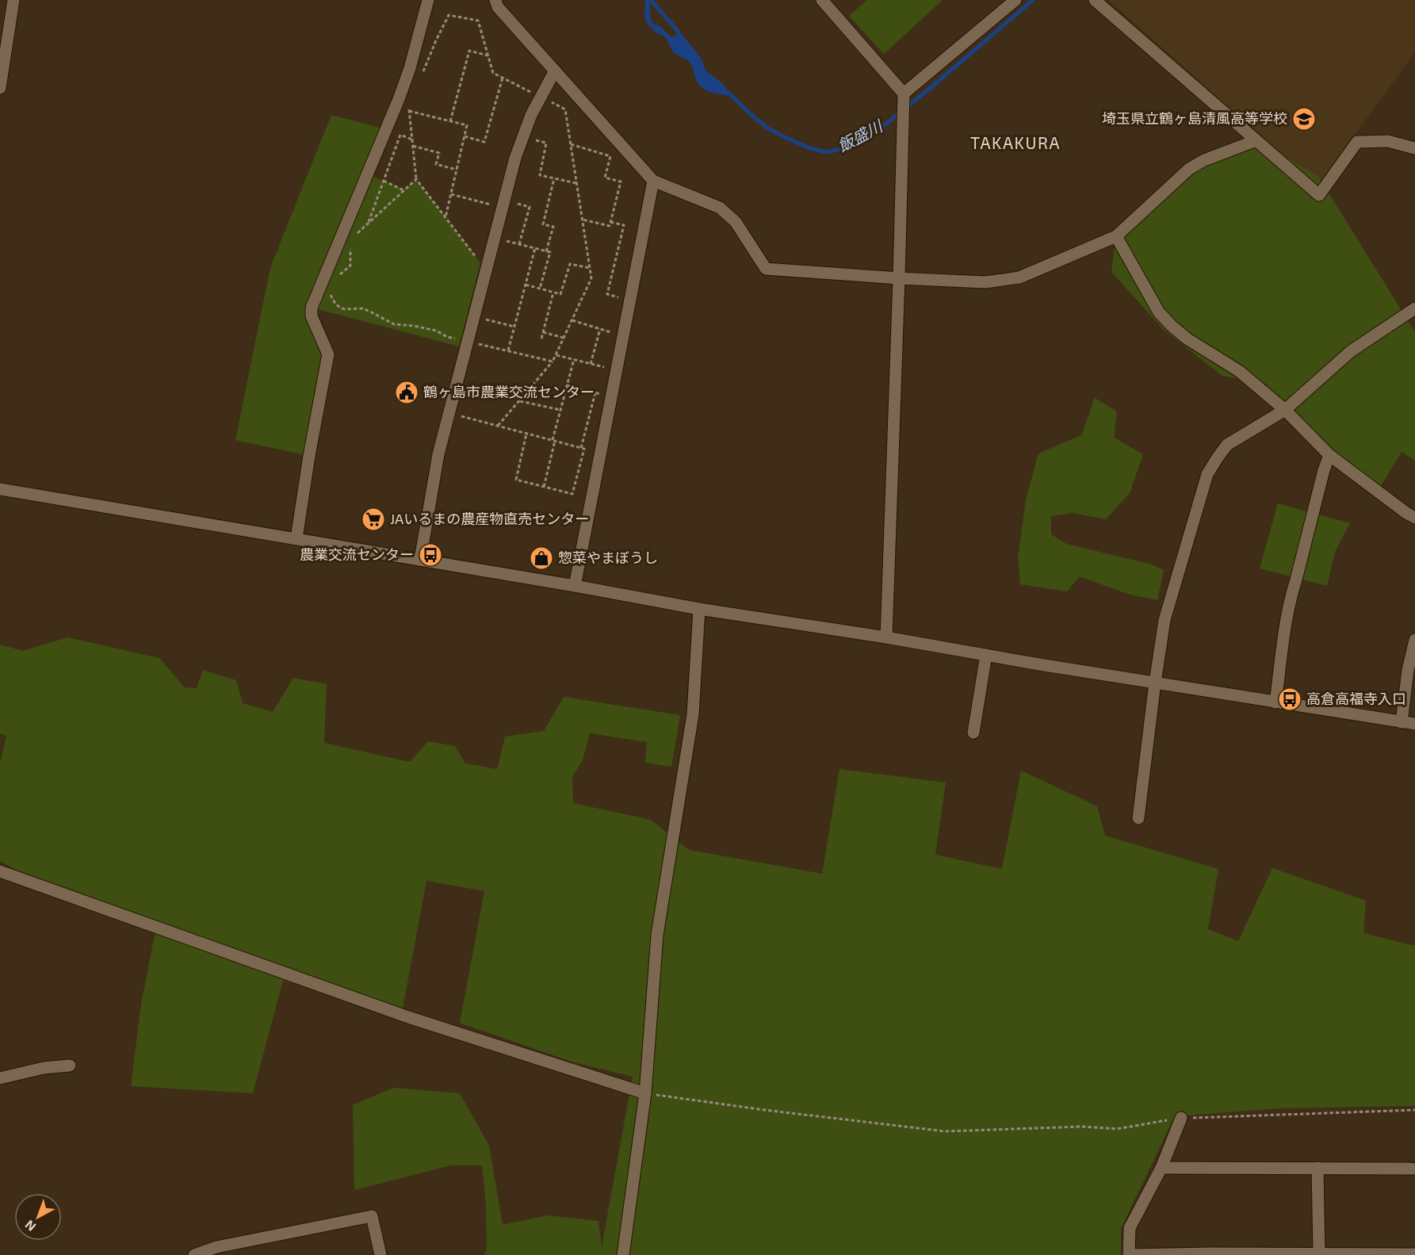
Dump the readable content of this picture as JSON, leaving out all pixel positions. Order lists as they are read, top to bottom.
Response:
{
  "districts": ["TAKAKURA"],
  "water": ["飯盛川"],
  "places": {
    "school or university": ["埼玉県立鶴ヶ島清風高等学校"],
    "public building": ["鶴ヶ島市農業交流センター"],
    "supermarket": ["JAいるまの農産物直売センター"],
    "bus stop": ["農業交流センター", "高倉高福寺入口"],
    "shop": ["惣菜やまぼうし"]
  },
  "north": "bottom left"
}
